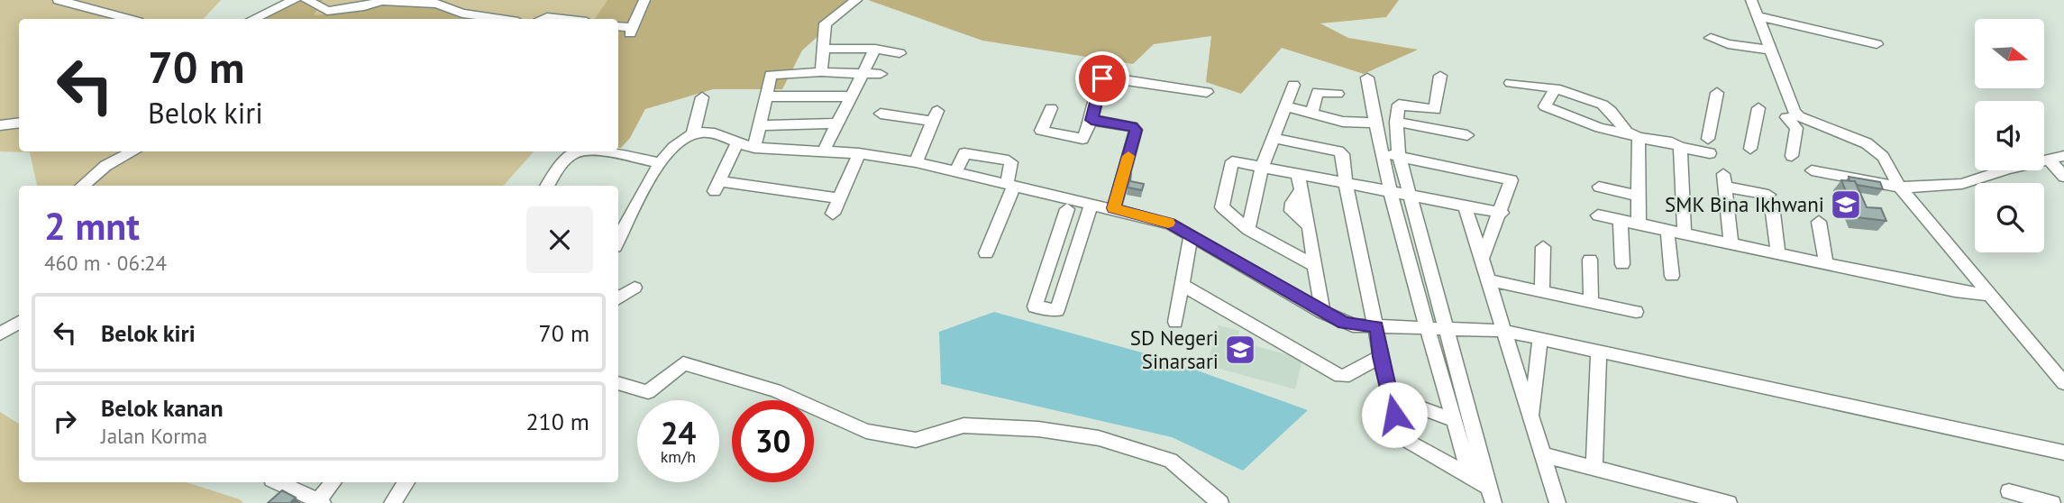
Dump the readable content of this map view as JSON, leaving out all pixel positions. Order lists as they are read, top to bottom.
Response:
{
  "places": {
    "school or university": ["SMK Bina Ikhwani", "SD Negeri Sinarsari"]
  },
  "north": "right",
  "page": {
    "turn": ["70 m", "Belok kiri"],
    "heading": ["2 mnt", "460 m · 06:24"],
    "list": [
      {
        "name": "Belok kiri",
        "value": "70 m"
      },
      {
        "name": "Belok kanan",
        "note": "Jalan Korma",
        "value": "210 m"
      }
    ],
    "speed": "24 km/h",
    "limit": "30"
  }
}
